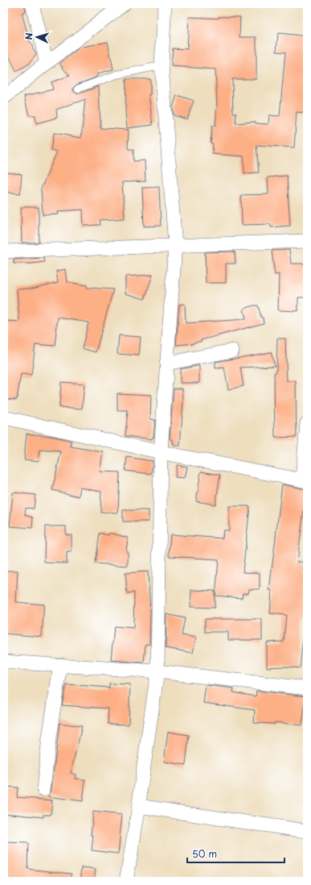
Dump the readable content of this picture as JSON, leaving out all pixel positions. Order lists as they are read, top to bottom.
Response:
{
  "scale_bar": "50 m",
  "north": "left"
}
